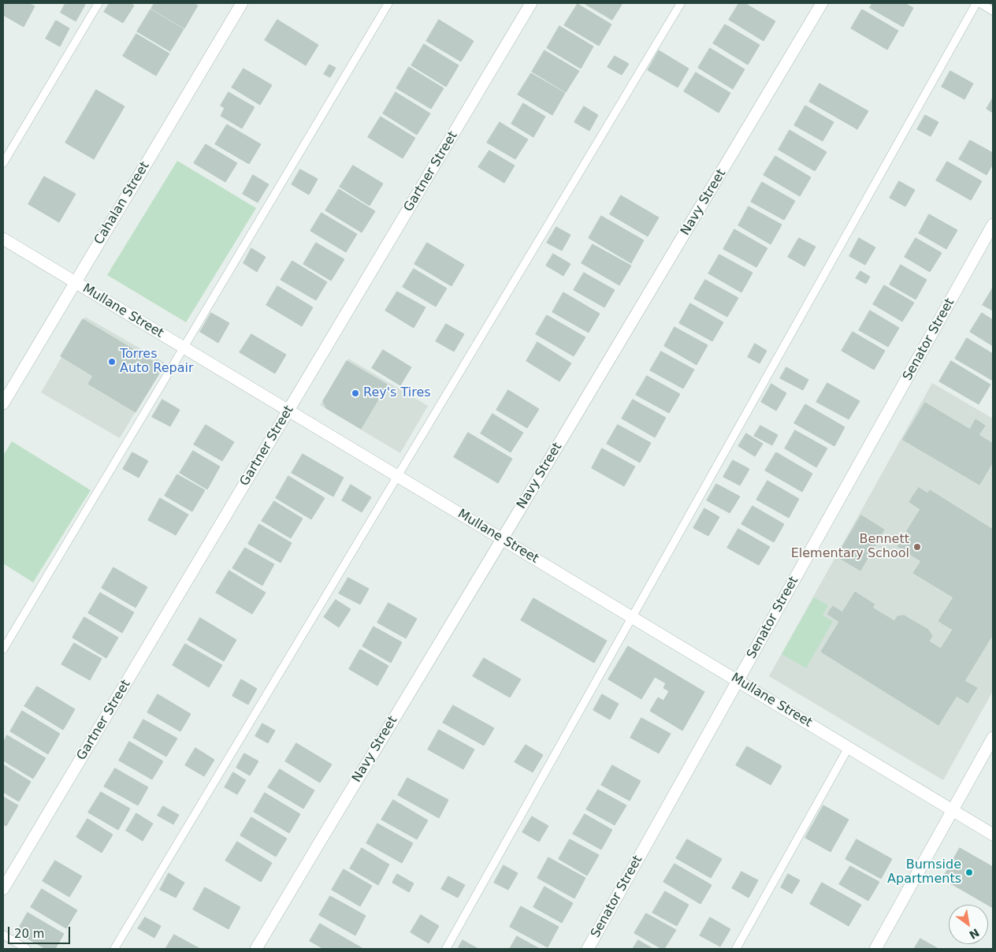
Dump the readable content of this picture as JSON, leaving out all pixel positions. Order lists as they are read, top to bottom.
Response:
{
  "streets": {
    "street": [
      "Gartner Street",
      "Navy Street",
      "Cahalan Street",
      "Mullane Street",
      "Senator Street"
    ]
  },
  "crossings": [
    ["Gartner Street", "Mullane Street"],
    ["Navy Street", "Mullane Street"],
    ["Cahalan Street", "Mullane Street"],
    ["Mullane Street", "Senator Street"]
  ],
  "places": [
    "Torres Auto Repair",
    "Rey's Tires",
    "Bennett Elementary School",
    "Burnside Apartments"
  ],
  "scale_bar": "20 m",
  "north": "bottom right"
}
